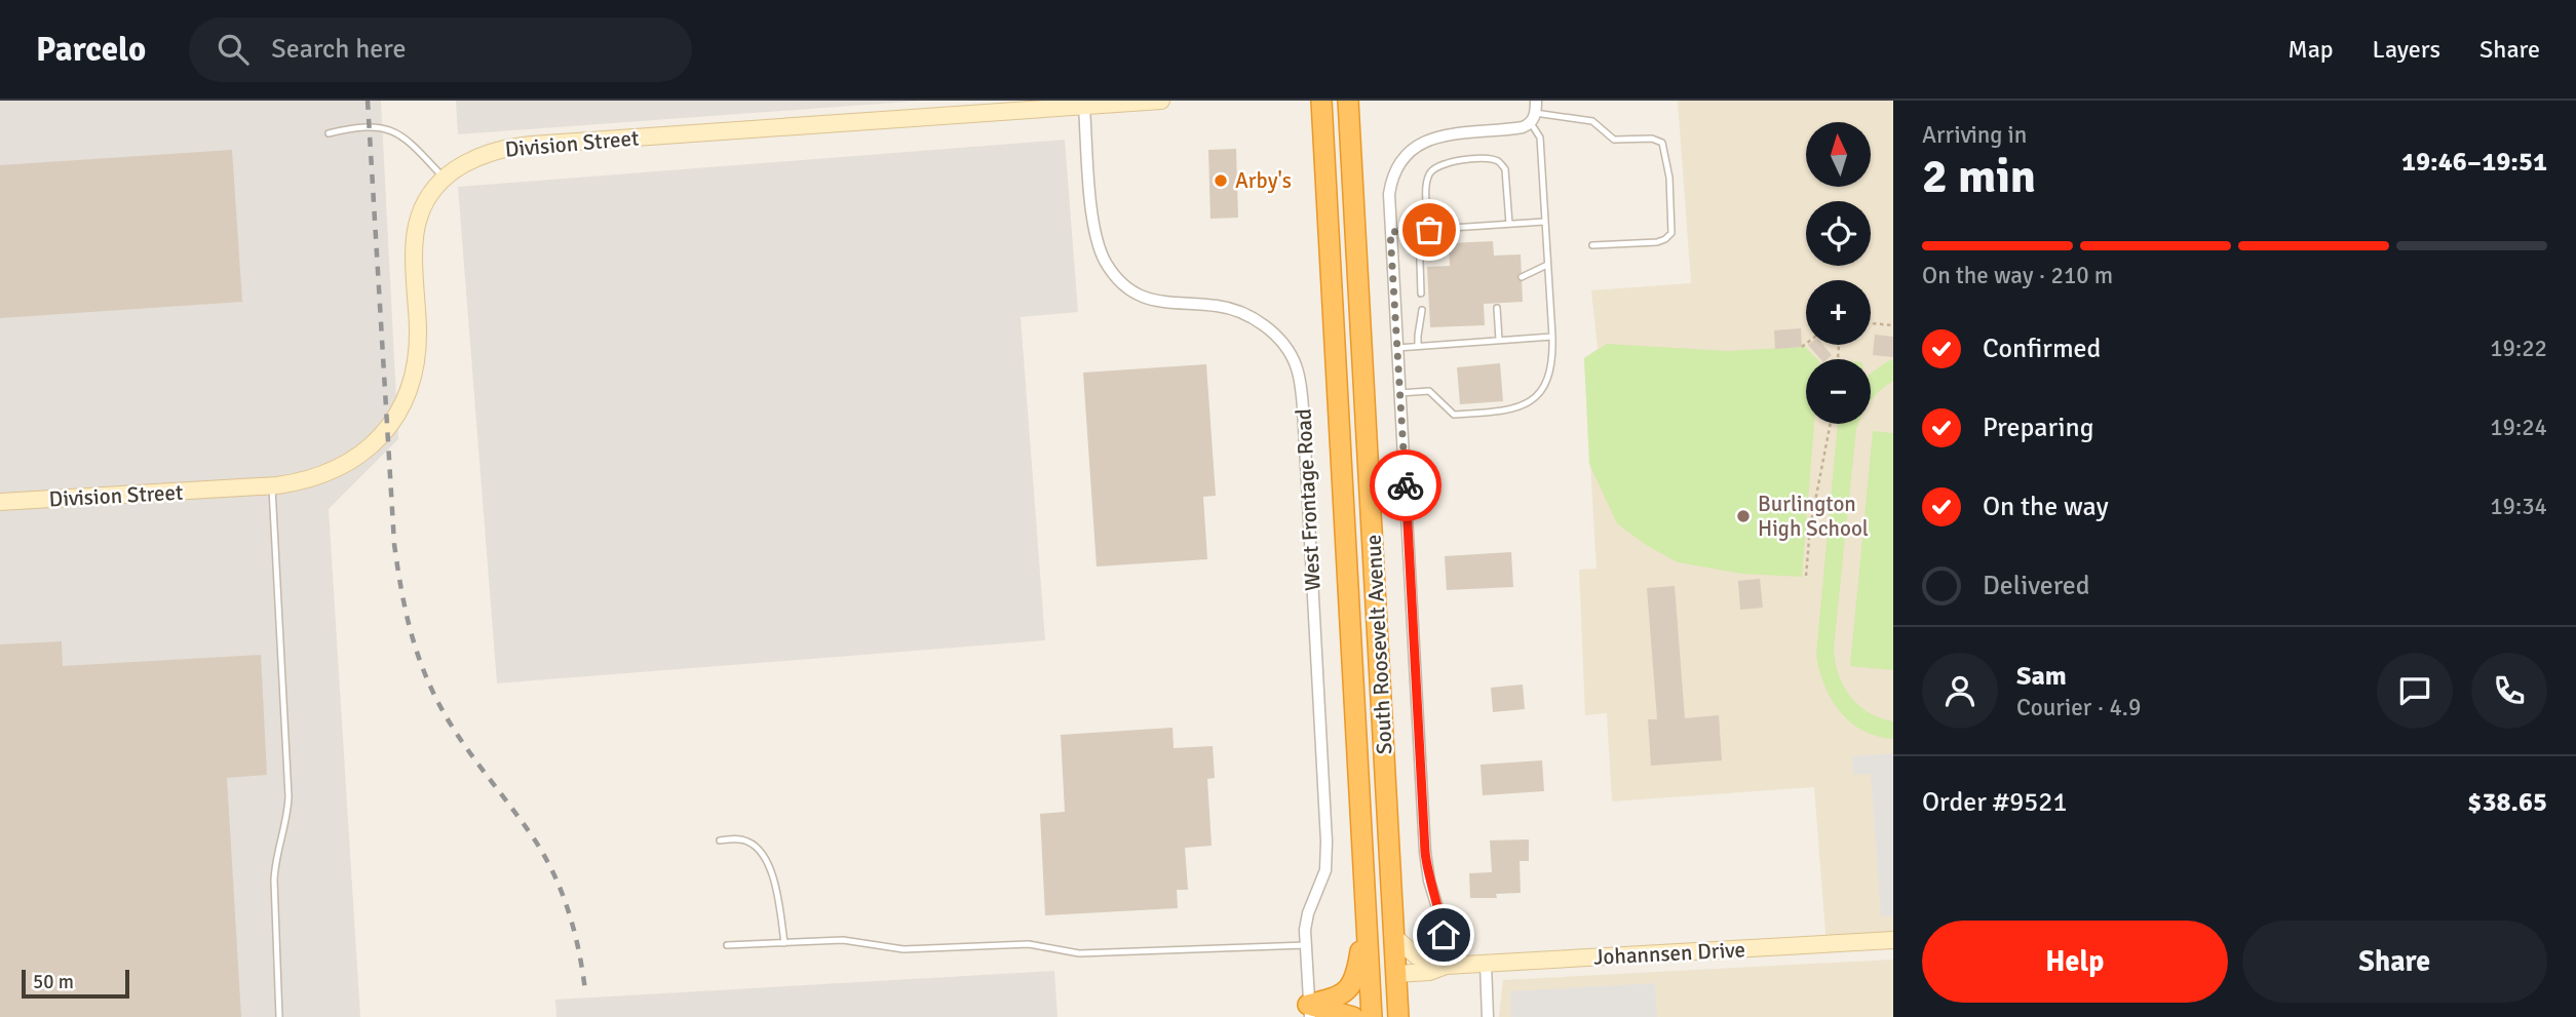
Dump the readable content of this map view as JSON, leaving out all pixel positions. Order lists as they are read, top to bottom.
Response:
{
  "streets": {
    "highway": ["South Roosevelt Avenue"],
    "street": ["Division Street", "West Frontage Road", "Johannsen Drive"]
  },
  "crossings": [
    ["Division Street", "West Frontage Road"],
    ["South Roosevelt Avenue", "Johannsen Drive"]
  ],
  "places": ["Arby's", "Burlington High School"],
  "scale_bar": "50 m",
  "north": "top",
  "page": {
    "header": "Parcelo",
    "search": "Search here",
    "nav": ["Map", "Layers", "Share"],
    "heading": ["2 min", "Arriving in", "19:46–19:51"],
    "panel": [
      "Sam",
      "Courier · 4.9",
      "Order #9521",
      "$38.65"
    ],
    "map_buttons": ["+", "−"],
    "bar": "On the way · 210 m",
    "list": [
      ["Confirmed", "19:22"],
      ["Preparing", "19:24"],
      ["On the way", "19:34"],
      "Delivered"
    ],
    "buttons": ["Help", "Share"],
    "scale": "50 m"
  }
}
